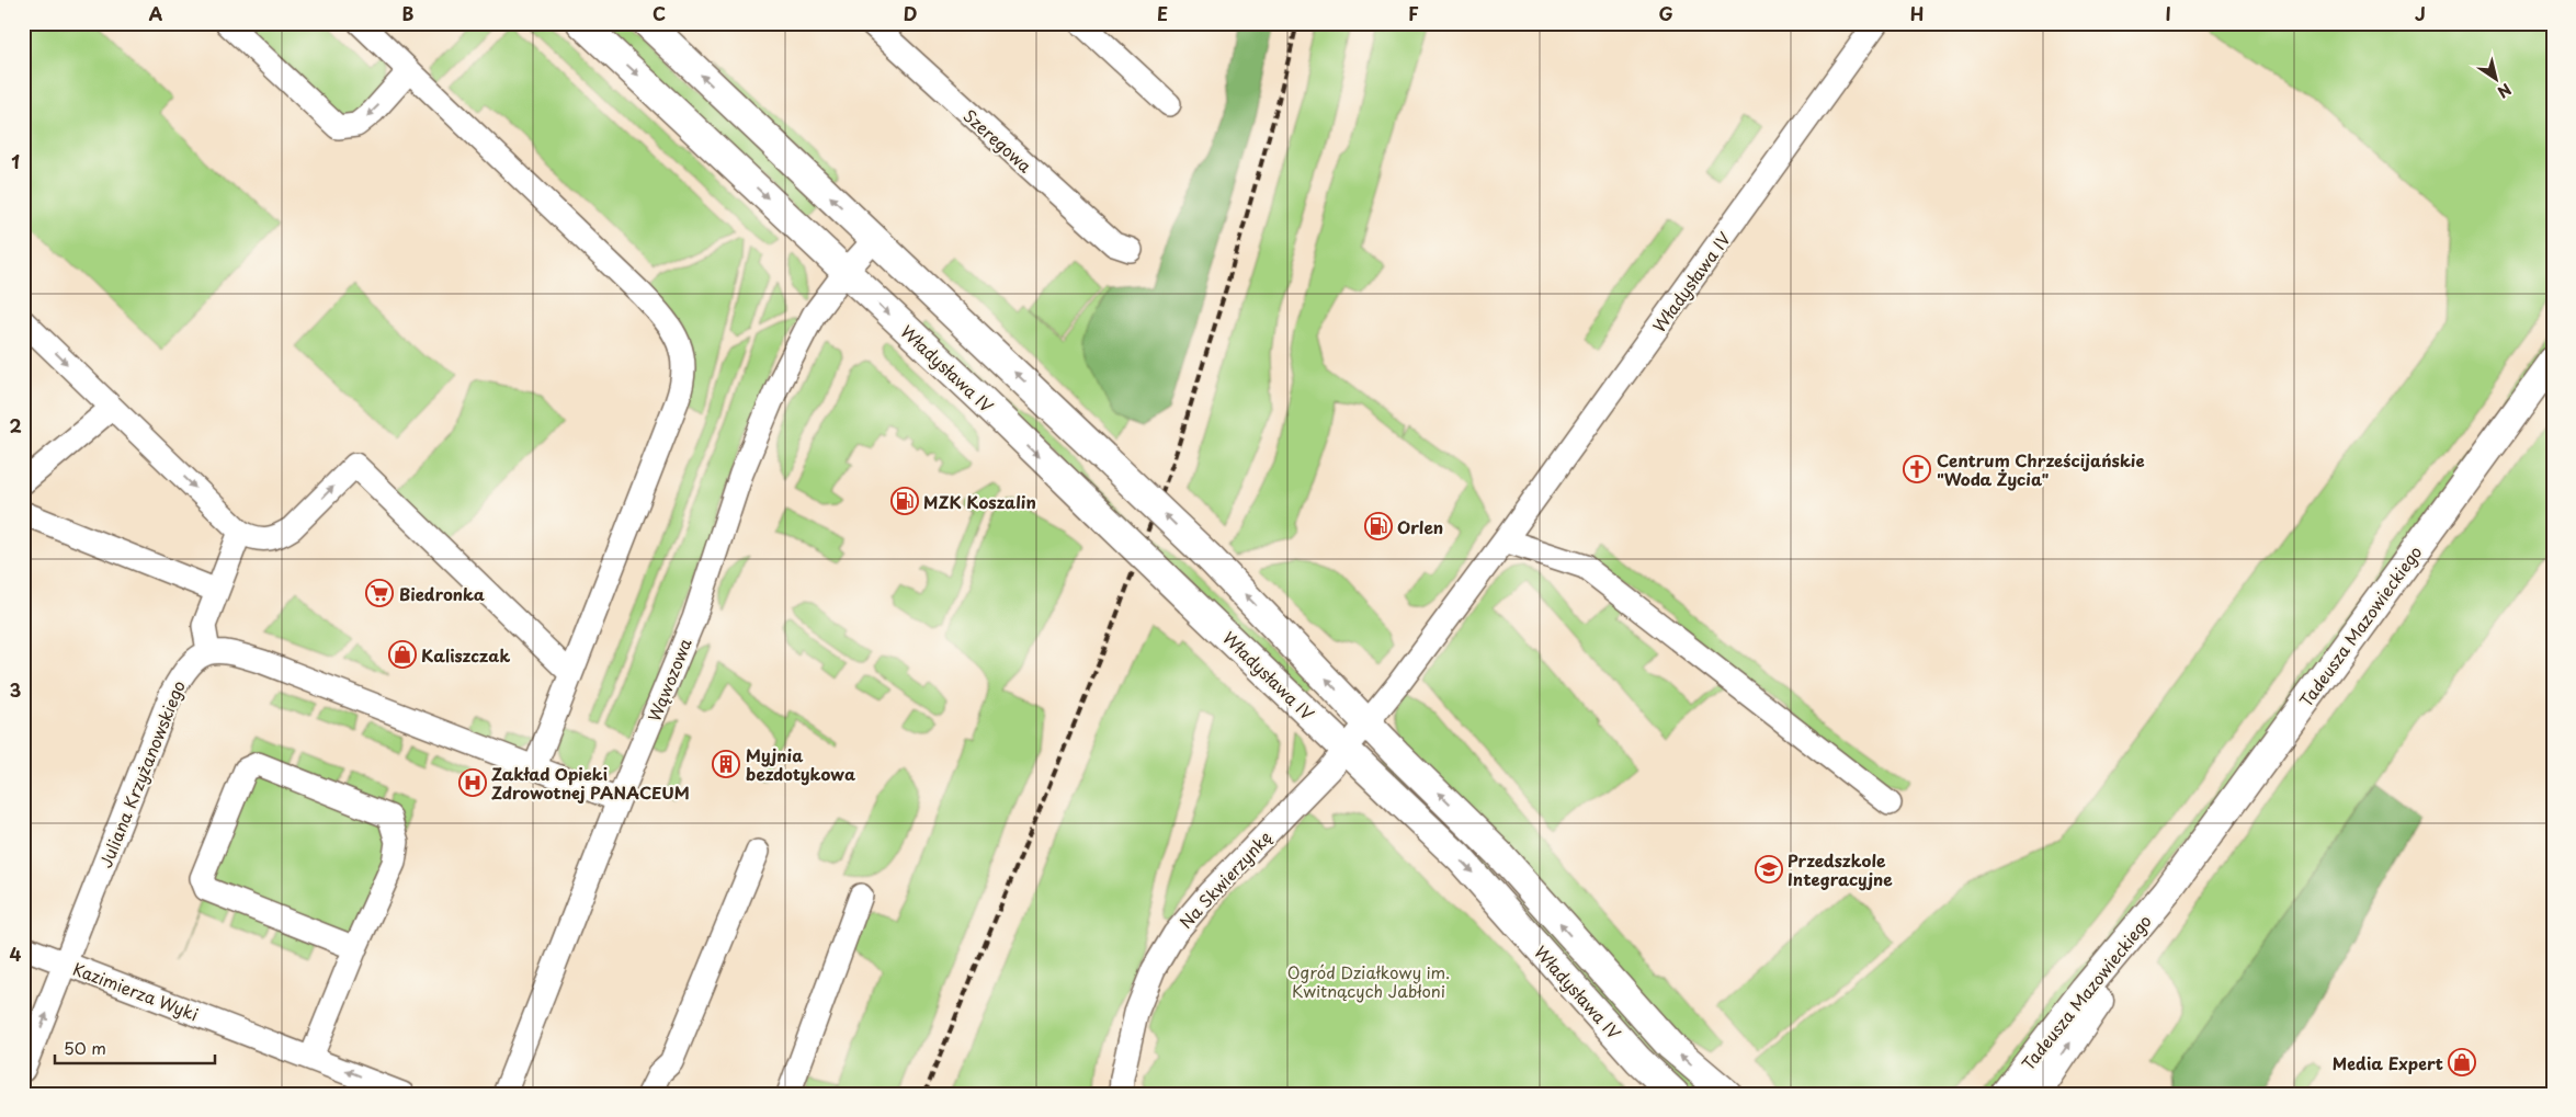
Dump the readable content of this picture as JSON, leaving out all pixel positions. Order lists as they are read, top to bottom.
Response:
{
  "streets": {
    "main road": ["Władysława IV", "Tadeusza Mazowieckiego"],
    "street": [
      "Szeregowa",
      "Wąwozowa",
      "Juliana Krzyżanowskiego",
      "Na Skwierzynkę",
      "Kazimierza Wyki"
    ]
  },
  "crossings": [
    ["Władysława IV", "Wąwozowa"],
    ["Władysława IV", "Na Skwierzynkę"],
    ["Juliana Krzyżanowskiego", "Kazimierza Wyki"]
  ],
  "parks": ["Ogród Działkowy im. Kwitnących Jabłoni"],
  "places": {
    "church": ["Centrum Chrześcijańskie \"Woda Życia\""],
    "fuel station": ["MZK Koszalin", "Orlen"],
    "supermarket": ["Biedronka"],
    "shop": ["Kaliszczak", "Media Expert"],
    "building": ["Myjnia bezdotykowa"],
    "hospital": ["Zakład Opieki Zdrowotnej PANACEUM"],
    "school or university": ["Przedszkole Integracyjne"]
  },
  "scale_bar": "50 m",
  "north": "bottom right",
  "grid": {
    "columns": [
      "A",
      "B",
      "C",
      "D",
      "E",
      "F",
      "G",
      "H",
      "I",
      "J"
    ],
    "rows": [
      "1",
      "2",
      "3",
      "4"
    ]
  }
}
